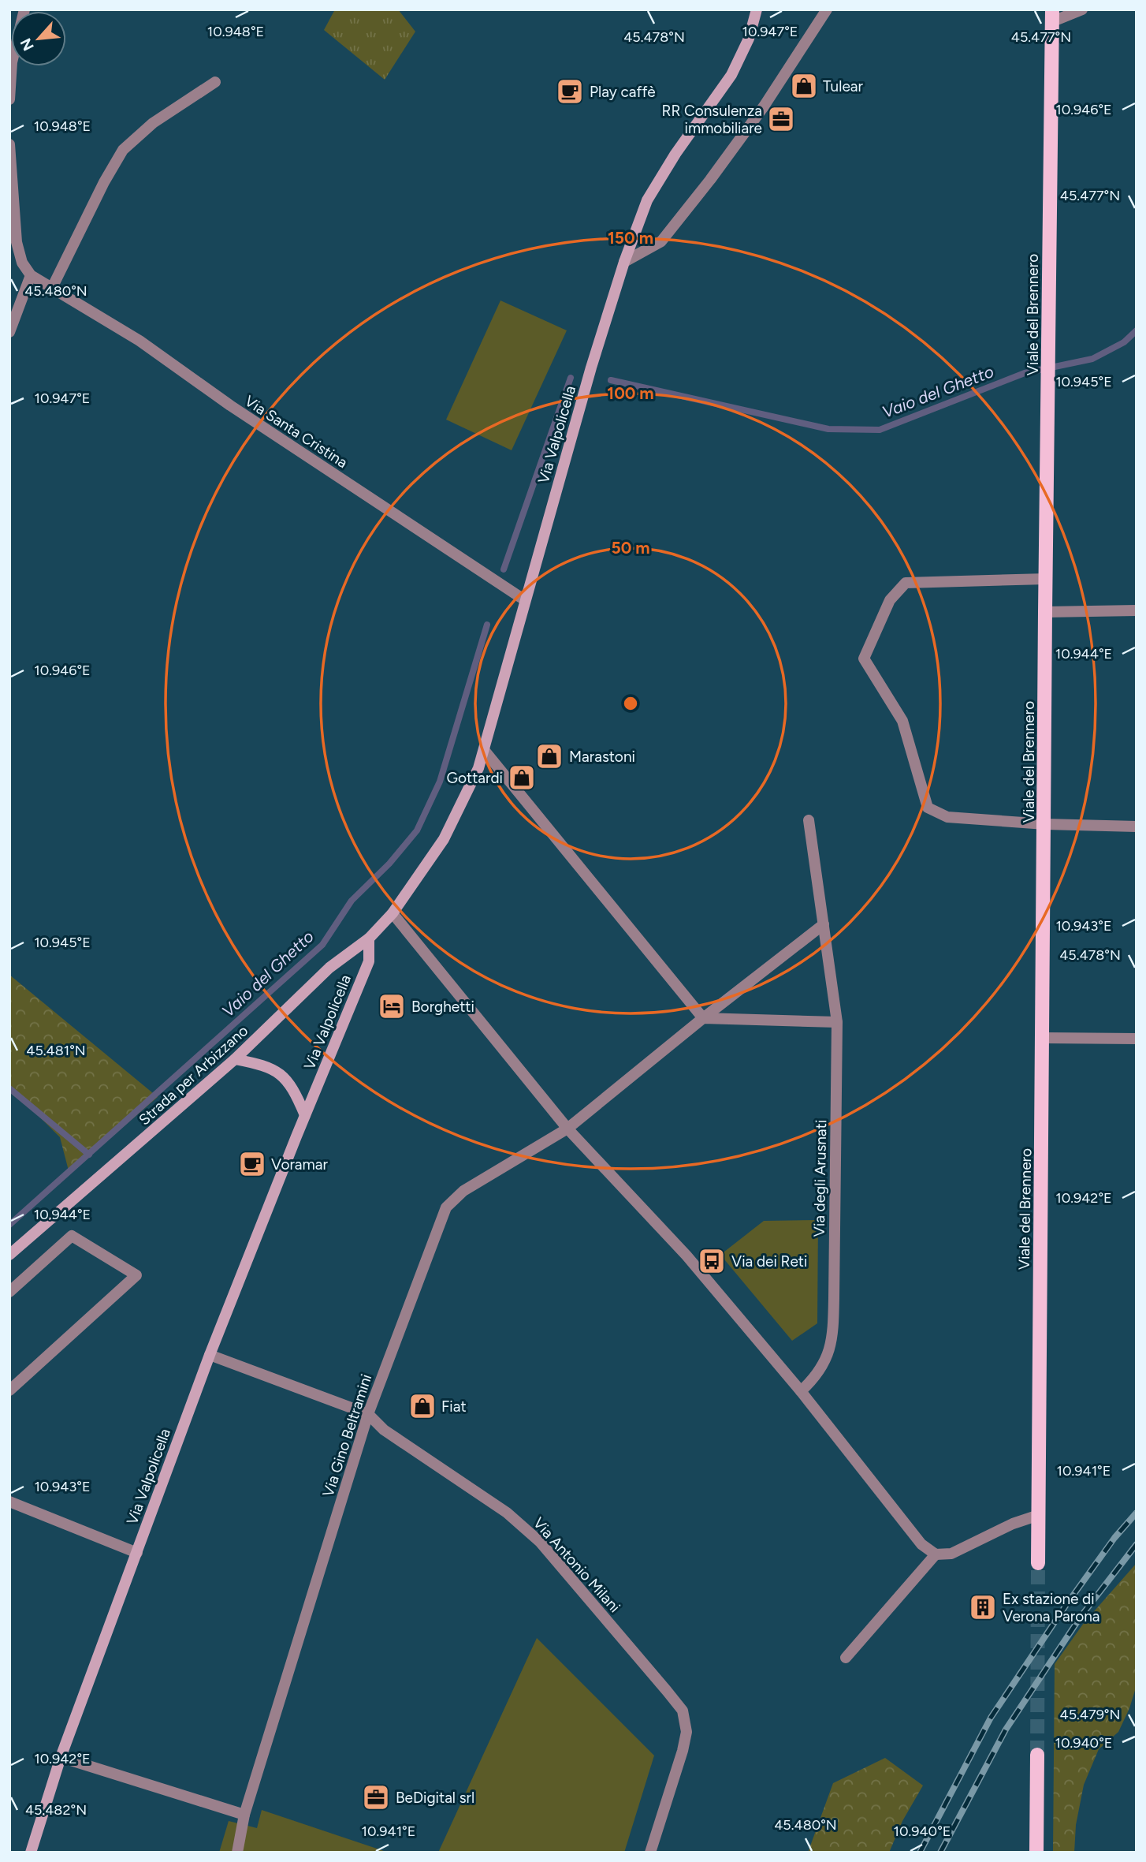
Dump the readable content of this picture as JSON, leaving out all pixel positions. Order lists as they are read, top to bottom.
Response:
{
  "streets": {
    "main road": ["Viale del Brennero", "Via Valpolicella", "Strada per Arbizzano"],
    "street": [
      "Via Santa Cristina",
      "Via degli Arusnati",
      "Via Gino Beltramini",
      "Via Antonio Milani"
    ]
  },
  "crossings": [
    ["Via Santa Cristina", "Via Valpolicella"],
    ["Via Valpolicella", "Strada per Arbizzano"],
    ["Via Valpolicella", "Via Antonio Milani"],
    ["Via Gino Beltramini", "Via Antonio Milani"]
  ],
  "water": ["Vaio del Ghetto"],
  "places": {
    "shop": [
      "Tulear",
      "Marastoni",
      "Gottardi",
      "Fiat"
    ],
    "cafe": ["Play caffè", "Voramar"],
    "office": ["RR Consulenza immobiliare", "BeDigital srl"],
    "hotel": ["Borghetti"],
    "bus stop": ["Via dei Reti"],
    "building": ["Ex stazione di Verona Parona"]
  },
  "north": "bottom left",
  "coordinates": [
    "10.948°E",
    "10.947°E",
    "45.478°N",
    "45.477°N",
    "10.946°E",
    "45.480°N",
    "10.945°E",
    "10.944°E",
    "10.943°E",
    "45.481°N",
    "10.942°E",
    "10.941°E",
    "45.479°N",
    "10.940°E",
    "45.482°N"
  ],
  "rings": ["150 m", "100 m", "50 m"]
}
